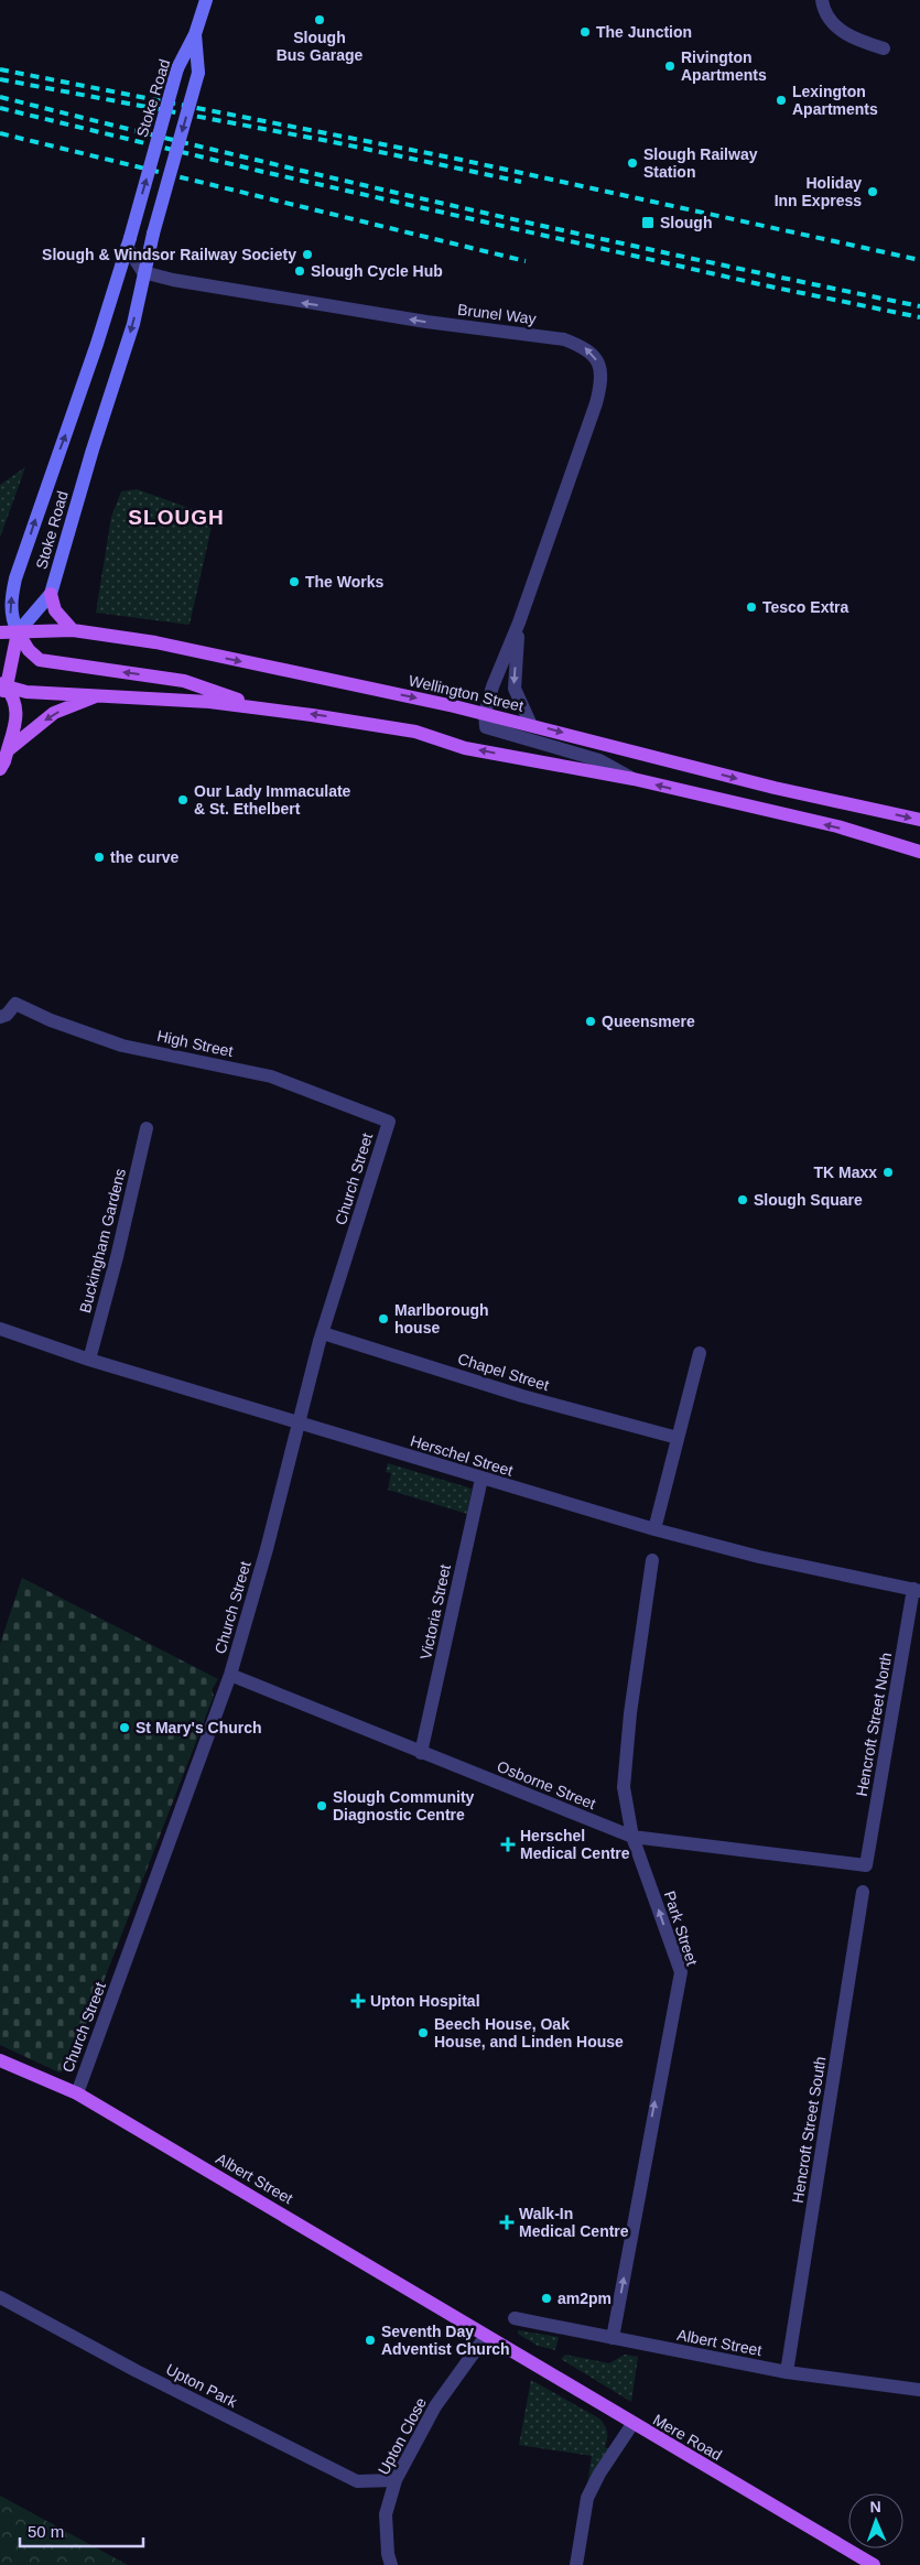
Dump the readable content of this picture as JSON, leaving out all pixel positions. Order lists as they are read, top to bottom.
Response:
{
  "streets": {
    "main road": [
      "Stoke Road",
      "Wellington Street",
      "Albert Street",
      "Mere Road"
    ],
    "street": [
      "Brunel Way",
      "High Street",
      "Church Street",
      "Buckingham Gardens",
      "Chapel Street",
      "Herschel Street",
      "Victoria Street",
      "Hencroft Street North",
      "Osborne Street",
      "Park Street",
      "Hencroft Street South",
      "Upton Park",
      "Upton Close"
    ]
  },
  "crossings": [
    ["Stoke Road", "Brunel Way"],
    ["Stoke Road", "Wellington Street"],
    ["Brunel Way", "Wellington Street"],
    ["High Street", "Church Street"],
    ["Church Street", "Chapel Street"],
    ["Church Street", "Herschel Street"],
    ["Church Street", "Osborne Street"],
    ["Church Street", "Albert Street"],
    ["Buckingham Gardens", "Herschel Street"],
    ["Herschel Street", "Victoria Street"],
    ["Herschel Street", "Hencroft Street North"],
    ["Victoria Street", "Osborne Street"],
    ["Hencroft Street North", "Osborne Street"],
    ["Osborne Street", "Park Street"],
    ["Park Street", "Albert Street"],
    ["Hencroft Street South", "Albert Street"],
    ["Albert Street", "Upton Close"],
    ["Albert Street", "Mere Road"],
    ["Upton Park", "Upton Close"],
    ["Upton Close", "Mere Road"]
  ],
  "one_way": ["Park Street"],
  "districts": ["SLOUGH"],
  "places": {
    "other": [
      "Slough Bus Garage",
      "The Junction",
      "Rivington Apartments",
      "Lexington Apartments",
      "Slough Railway Station",
      "Holiday Inn Express",
      "Slough & Windsor Railway Society",
      "Slough Cycle Hub",
      "The Works",
      "Tesco Extra",
      "Our Lady Immaculate & St. Ethelbert",
      "the curve",
      "Queensmere",
      "TK Maxx",
      "Slough Square",
      "Marlborough house",
      "St Mary's Church",
      "Slough Community Diagnostic Centre",
      "Beech House, Oak House, and Linden House",
      "am2pm",
      "Seventh Day Adventist Church"
    ],
    "transit": ["Slough"],
    "health": ["Herschel Medical Centre", "Upton Hospital", "Walk-In Medical Centre"]
  },
  "scale_bar": "50 m",
  "north": "top"
}
